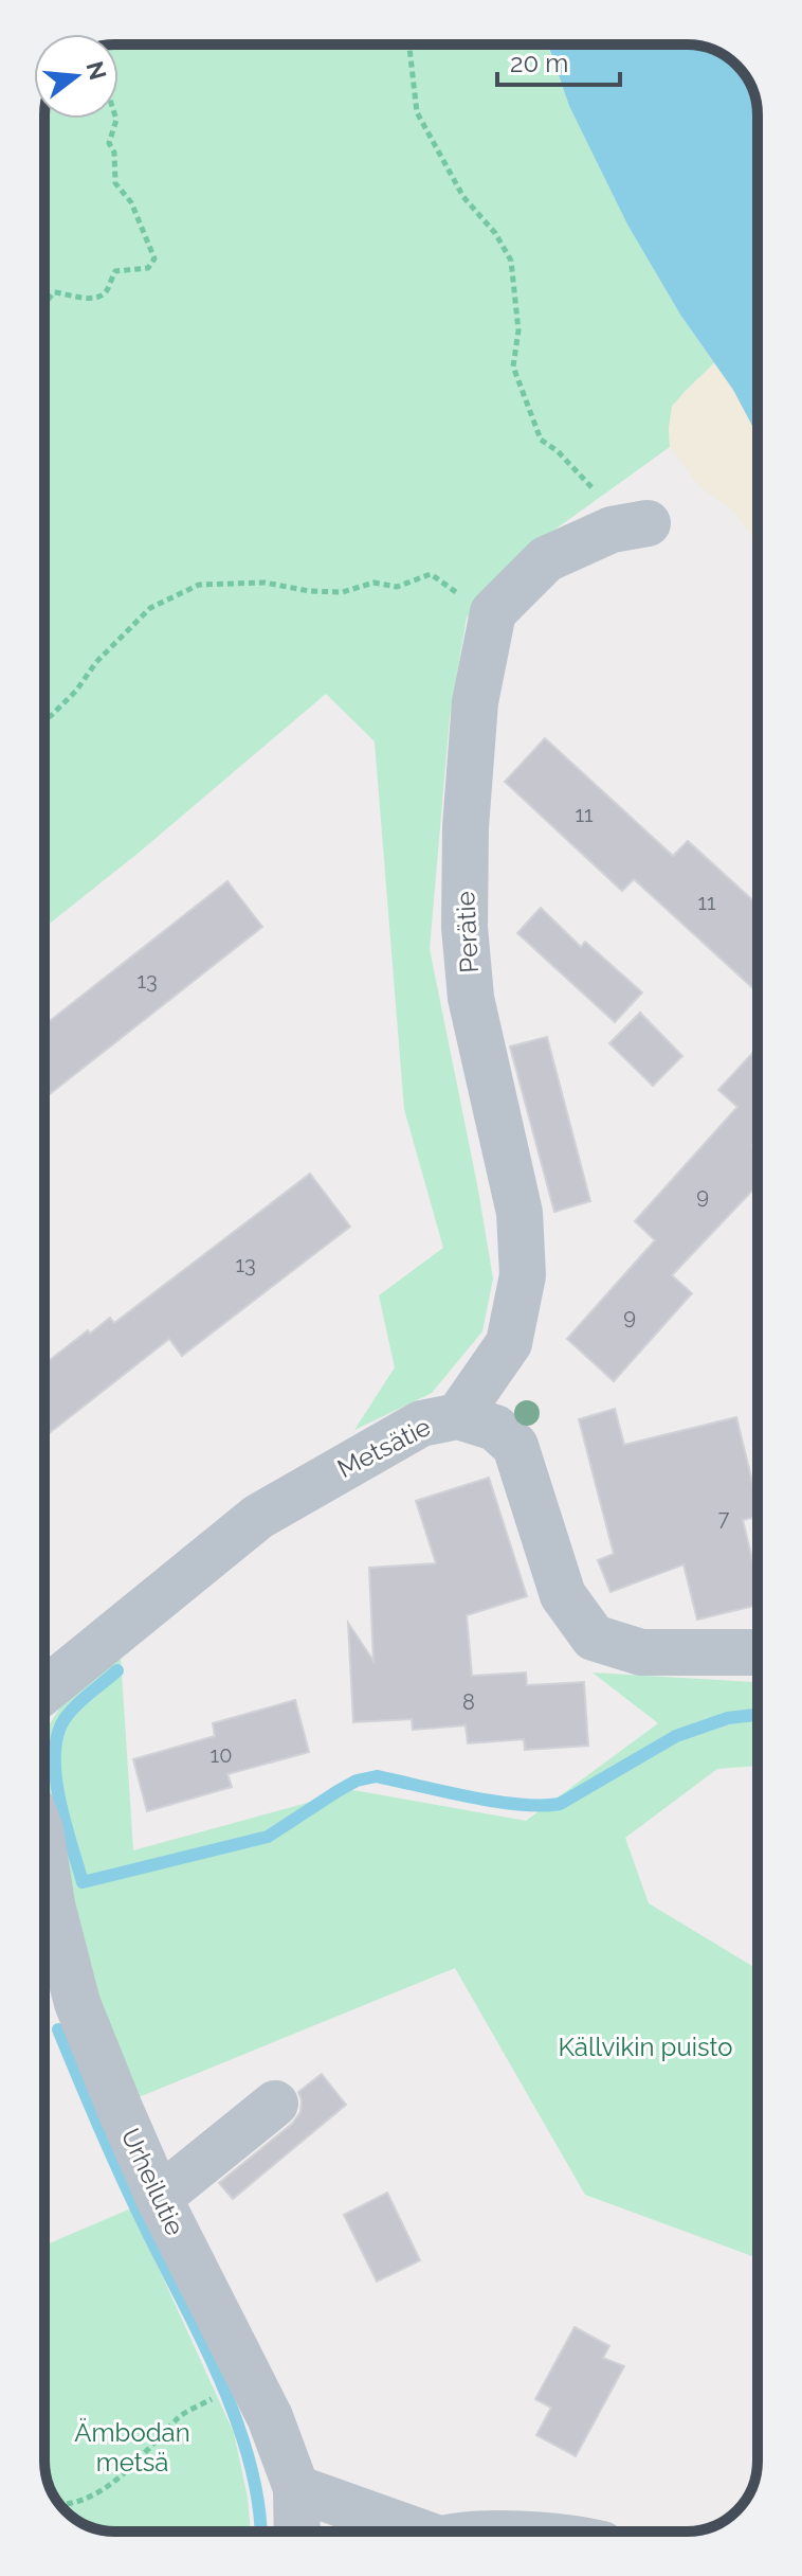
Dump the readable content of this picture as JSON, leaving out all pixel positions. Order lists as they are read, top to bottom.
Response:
{
  "streets": {
    "street": ["Perätie", "Metsätie", "Urheilutie"]
  },
  "crossings": [
    ["Perätie", "Metsätie"]
  ],
  "parks": ["Källvikin puisto", "Ämbodan metsä"],
  "house_numbers": [
    "11",
    "11",
    "13",
    "9",
    "13",
    "9",
    "7",
    "8",
    "10"
  ],
  "scale_bar": "20 m",
  "north": "right"
}
